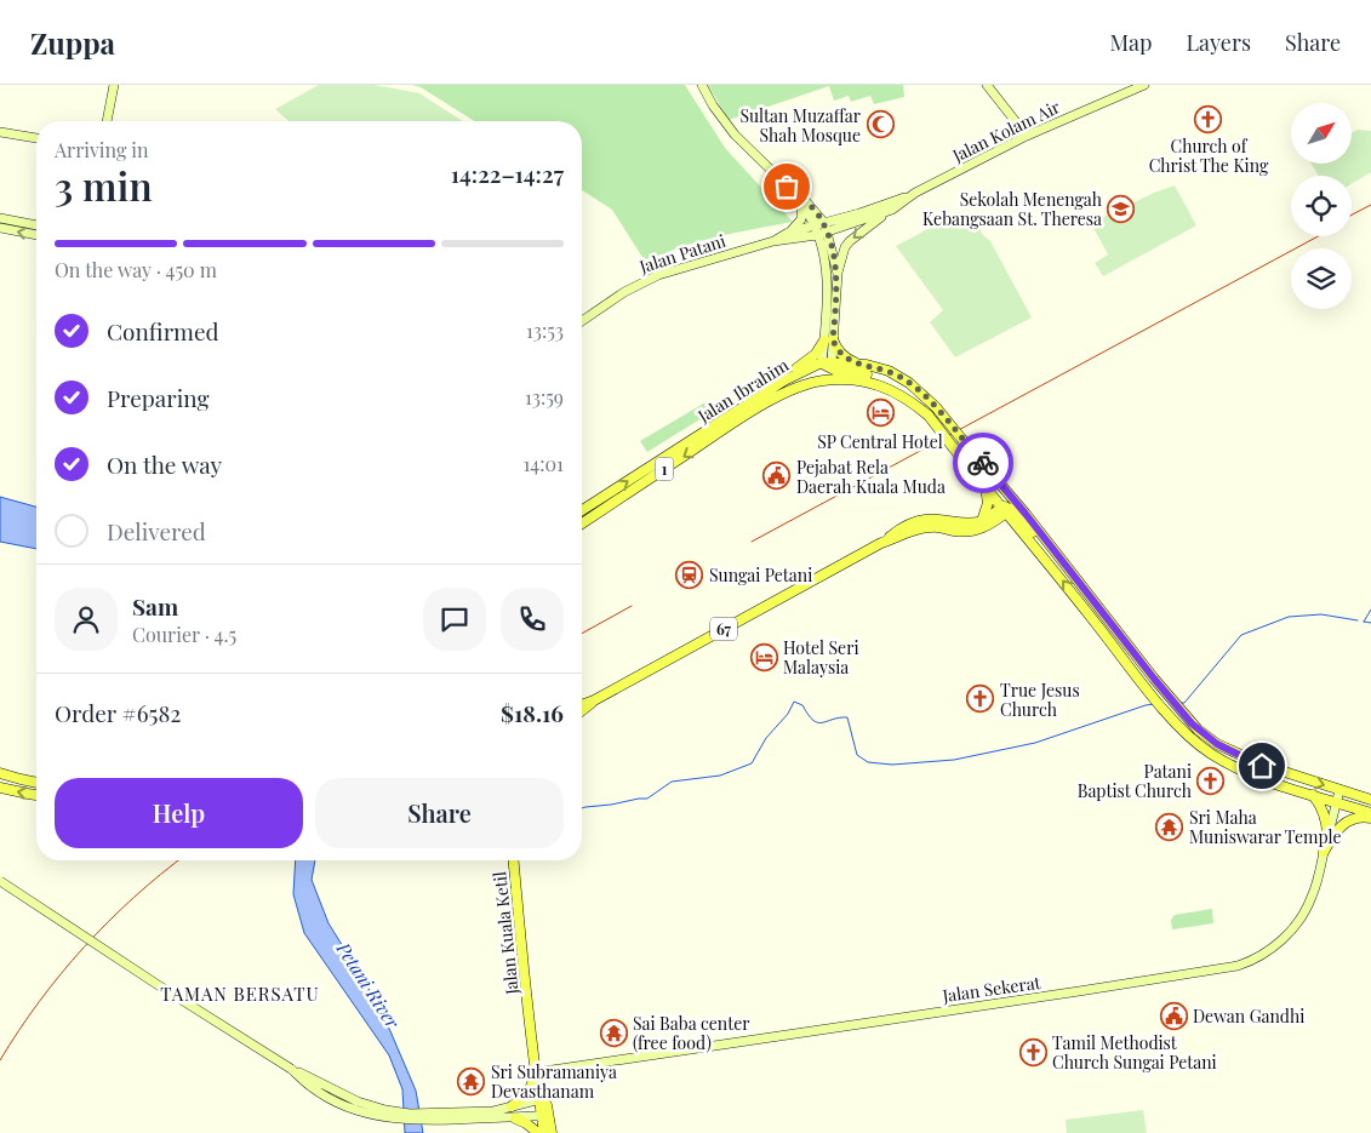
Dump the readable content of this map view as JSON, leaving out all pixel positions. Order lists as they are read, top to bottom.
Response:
{
  "streets": {
    "main road": [
      "Jalan Ibrahim",
      "1",
      "67",
      "Jalan Kuala Ketil"
    ],
    "street": ["Jalan Kolam Air", "Jalan Patani", "Jalan Sekerat"]
  },
  "crossings": [
    ["Jalan Kolam Air", "Jalan Patani"],
    ["Jalan Ibrahim", "1"],
    ["1", "Jalan Sekerat"],
    ["Jalan Kuala Ketil", "Jalan Sekerat"]
  ],
  "districts": ["TAMAN BERSATU"],
  "water": ["Petani River"],
  "places": {
    "church": [
      "Church of Christ The King",
      "True Jesus Church",
      "Patani Baptist Church",
      "Tamil Methodist Church Sungai Petani"
    ],
    "mosque": ["Sultan Muzaffar Shah Mosque"],
    "school or university": ["Sekolah Menengah Kebangsaan St. Theresa"],
    "hotel": ["SP Central Hotel", "Hotel Seri Malaysia"],
    "public building": ["Pejabat Rela Daerah Kuala Muda", "Dewan Gandhi"],
    "station": ["Sungai Petani"],
    "temple": ["Sri Maha Muniswarar Temple", "Sai Baba center (free food)", "Sri Subramaniya Devasthanam"]
  },
  "north": "top right",
  "page": {
    "header": "Zuppa",
    "nav": ["Map", "Layers", "Share"],
    "heading": ["3 min", "Arriving in", "14:22–14:27"],
    "panel": [
      "Sam",
      "Courier · 4.5",
      "Order #6582",
      "$18.16"
    ],
    "bar": "On the way · 450 m",
    "list": [
      ["Confirmed", "13:53"],
      ["Preparing", "13:59"],
      ["On the way", "14:01"],
      "Delivered"
    ],
    "buttons": ["Help", "Share"]
  }
}
